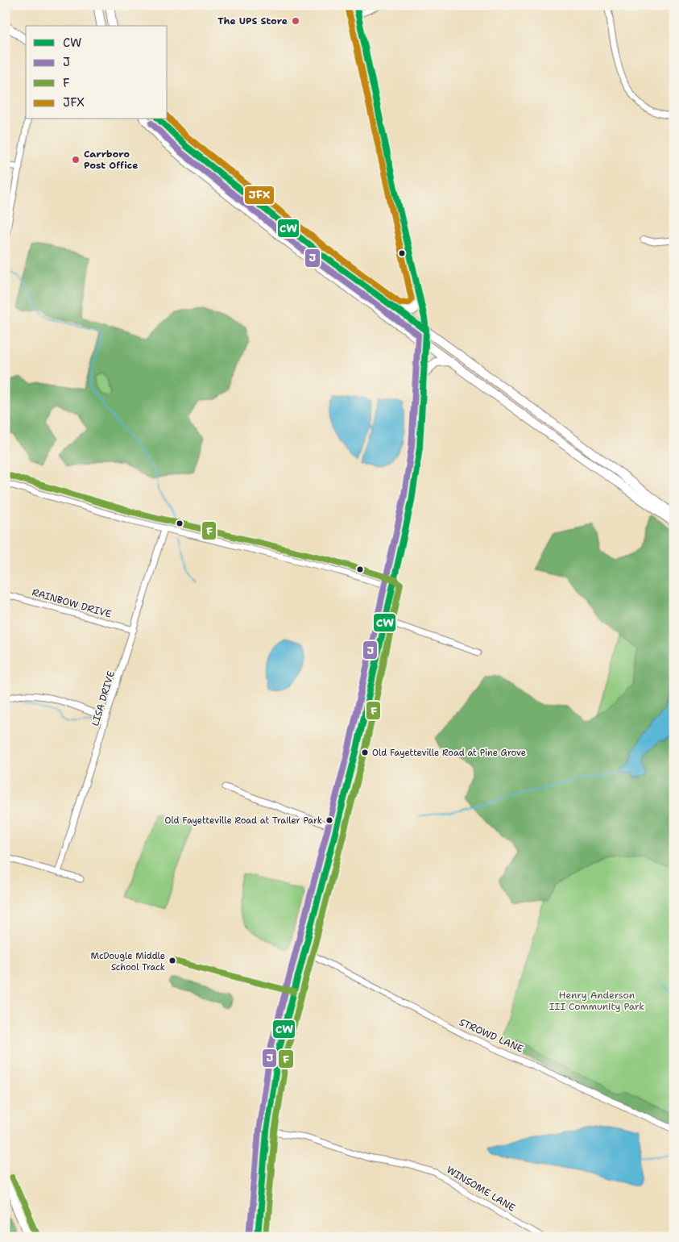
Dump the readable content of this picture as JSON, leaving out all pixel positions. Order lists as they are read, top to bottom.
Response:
{
  "streets": {
    "street": [
      "RAINBOW DRIVE",
      "LISA DRIVE",
      "STROWD LANE",
      "WINSOME LANE"
    ]
  },
  "crossings": [
    ["RAINBOW DRIVE", "LISA DRIVE"]
  ],
  "parks": ["Henry Anderson III Community Park"],
  "places": [
    "The UPS Store",
    "Carrboro Post Office",
    "Old Fayetteville Road at Pine Grove",
    "Old Fayetteville Road at Trailer Park",
    "McDougle Middle School Track"
  ],
  "lines": [
    "transit line CW",
    "transit line JFX",
    "transit line J",
    "transit line F"
  ],
  "legend": [
    "CW",
    "J",
    "F",
    "JFX"
  ]
}
